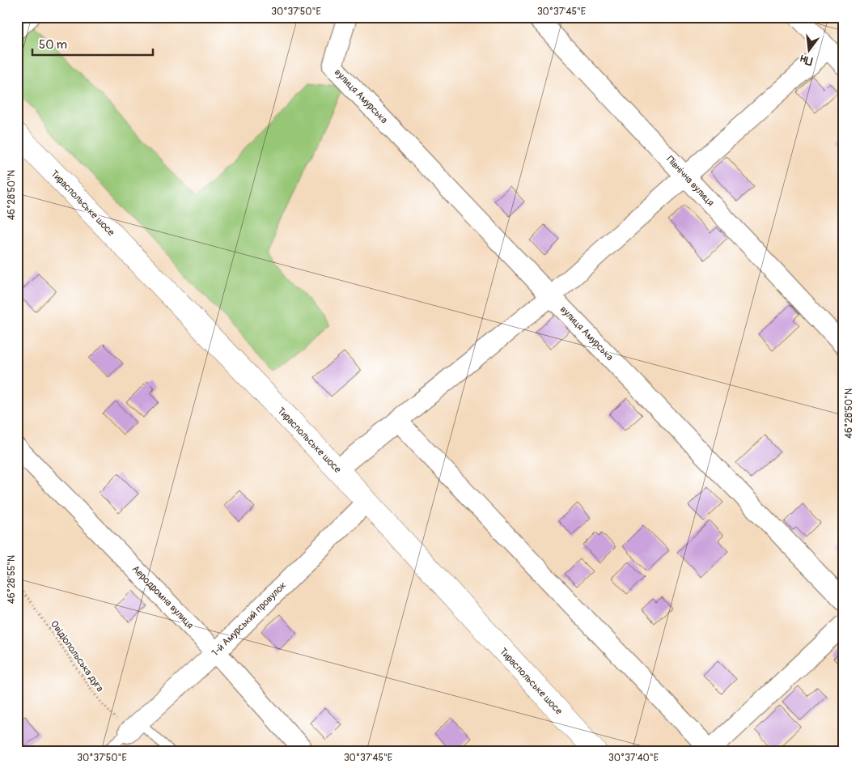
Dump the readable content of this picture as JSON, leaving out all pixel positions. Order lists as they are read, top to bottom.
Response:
{
  "streets": {
    "main road": ["Тираспольське шосе"],
    "street": [
      "вулиця Амурська",
      "Північна вулиця",
      "Аеродромна вулиця",
      "1-й Амурський провулок"
    ],
    "path": ["Овідіопольська дуга"]
  },
  "crossings": [
    ["Тираспольське шосе", "1-й Амурський провулок"],
    ["Аеродромна вулиця", "1-й Амурський провулок"],
    ["1-й Амурський провулок", "Овідіопольська дуга"]
  ],
  "scale_bar": "50 m",
  "north": "bottom",
  "coordinates": [
    "30°37'50\"E",
    "30°37'45\"E",
    "46°28'50\"N",
    "46°28'55\"N",
    "30°37'40\"E"
  ]
}
